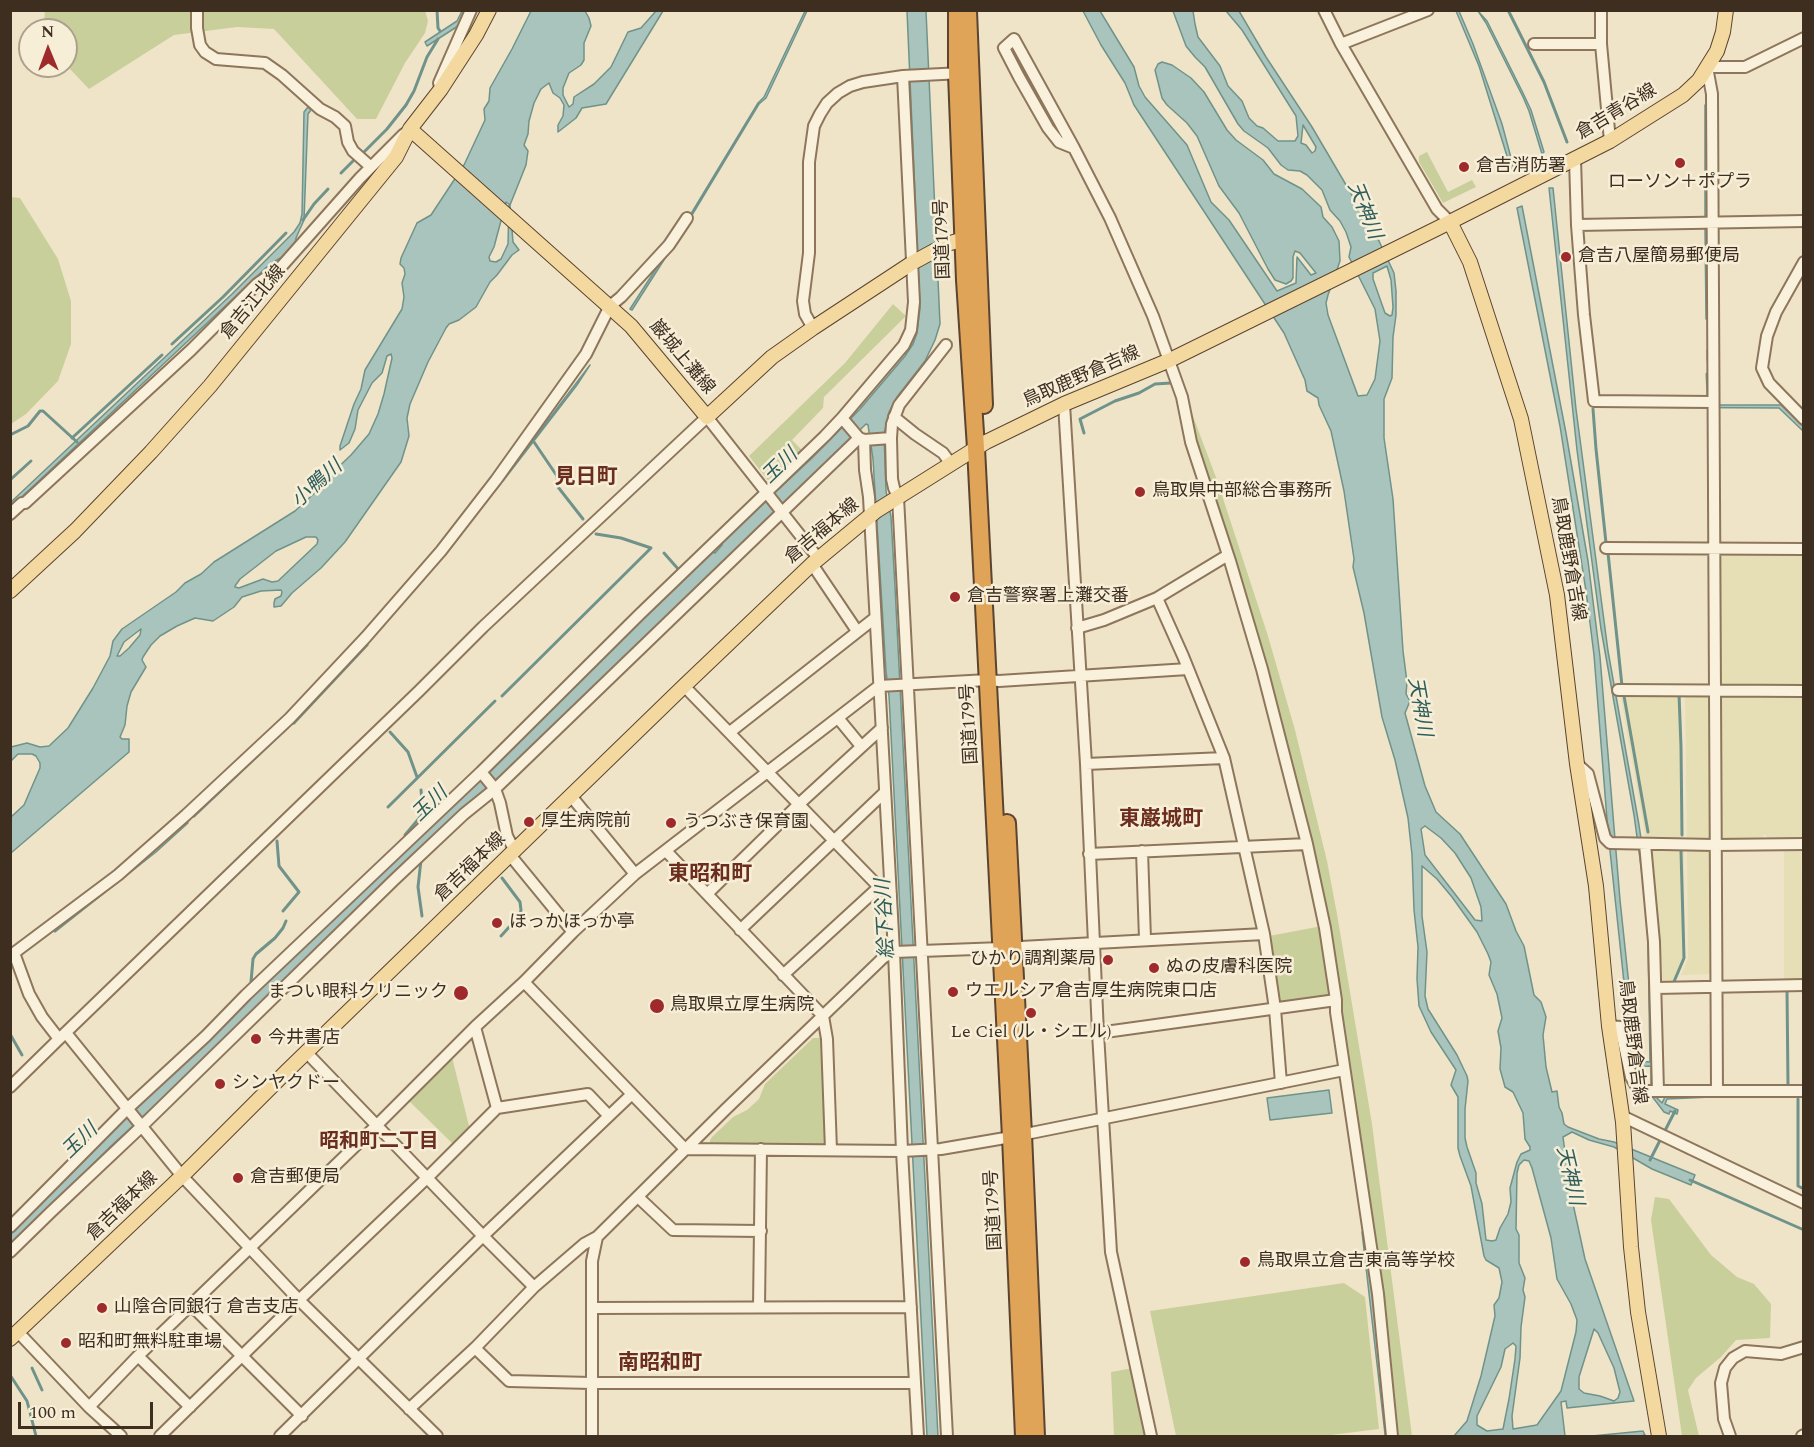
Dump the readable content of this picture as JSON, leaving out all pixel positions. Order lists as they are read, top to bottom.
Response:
{
  "streets": {
    "highway": ["国道179号"],
    "main road": [
      "倉吉青谷線",
      "倉吉江北線",
      "巌城上灘線",
      "鳥取鹿野倉吉線",
      "倉吉福本線"
    ]
  },
  "crossings": [
    ["倉吉青谷線", "鳥取鹿野倉吉線"],
    ["国道179号", "巌城上灘線"],
    ["国道179号", "鳥取鹿野倉吉線"],
    ["国道179号", "倉吉福本線"],
    ["倉吉江北線", "巌城上灘線"],
    ["鳥取鹿野倉吉線", "倉吉福本線"]
  ],
  "districts": [
    "見日町",
    "東巌城町",
    "東昭和町",
    "昭和町二丁目",
    "南昭和町"
  ],
  "water": [
    "天神川",
    "玉川",
    "小鴨川",
    "絵下谷川"
  ],
  "places": [
    "ローソン＋ポプラ",
    "倉吉消防署",
    "倉吉八屋簡易郵便局",
    "鳥取県中部総合事務所",
    "倉吉警察署上灘交番",
    "厚生病院前",
    "うつぶき保育園",
    "ほっかほっか亭",
    "ひかり調剤薬局",
    "ぬの皮膚科医院",
    "ウエルシア倉吉厚生病院東口店",
    "まつい眼科クリニック",
    "鳥取県立厚生病院",
    "Le Ciel (ル・シエル)",
    "今井書店",
    "シンヤクドー",
    "倉吉郵便局",
    "鳥取県立倉吉東高等学校",
    "山陰合同銀行 倉吉支店",
    "昭和町無料駐車場"
  ],
  "scale_bar": "100 m",
  "north": "top"
}
